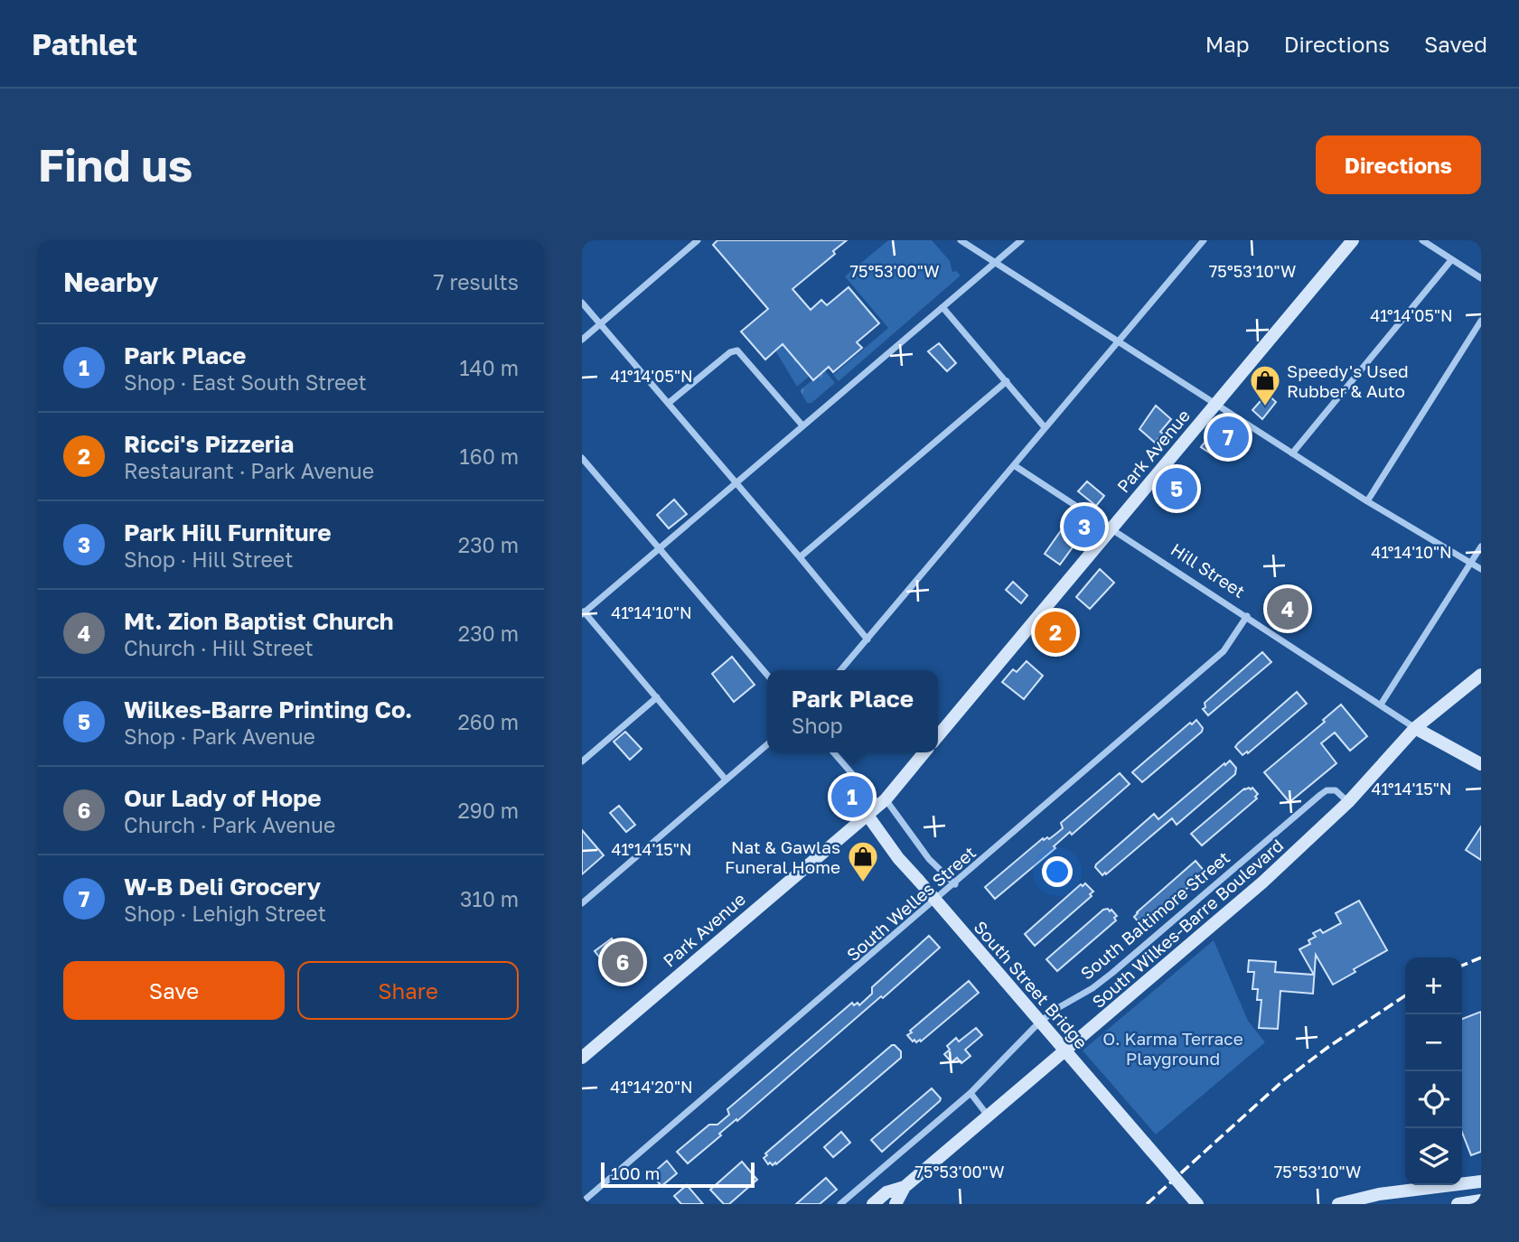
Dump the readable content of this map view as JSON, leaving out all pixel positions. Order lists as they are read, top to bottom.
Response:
{
  "streets": {
    "main road": [
      "Park Avenue",
      "Hill Street",
      "South Wilkes-Barre Boulevard",
      "South Street Bridge"
    ],
    "street": ["South Welles Street", "South Baltimore Street"]
  },
  "crossings": [
    ["Park Avenue", "Hill Street"],
    ["Park Avenue", "South Street Bridge"],
    ["Hill Street", "South Welles Street"],
    ["Hill Street", "South Wilkes-Barre Boulevard"],
    ["South Baltimore Street", "South Wilkes-Barre Boulevard"]
  ],
  "parks": ["O. Karma Terrace Playground"],
  "places": {
    "shop": ["Speedy's Used Rubber & Auto", "Nat & Gawlas Funeral Home"]
  },
  "scale_bar": "100 m",
  "page": {
    "header": "Pathlet",
    "nav": ["Map", "Directions", "Saved"],
    "buttons": [
      "Directions",
      ["Save", "Share"]
    ],
    "title": "Find us",
    "heading": ["Nearby", "7 results"],
    "list": [
      {
        "mark": "1",
        "name": "Park Place",
        "note": "Shop · East South Street",
        "value": "140 m"
      },
      {
        "mark": "2",
        "name": "Ricci's Pizzeria",
        "note": "Restaurant · Park Avenue",
        "value": "160 m"
      },
      {
        "mark": "3",
        "name": "Park Hill Furniture",
        "note": "Shop · Hill Street",
        "value": "230 m"
      },
      {
        "mark": "4",
        "name": "Mt. Zion Baptist Church",
        "note": "Church · Hill Street",
        "value": "230 m"
      },
      {
        "mark": "5",
        "name": "Wilkes-Barre Printing Co.",
        "note": "Shop · Park Avenue",
        "value": "260 m"
      },
      {
        "mark": "6",
        "name": "Our Lady of Hope",
        "note": "Church · Park Avenue",
        "value": "290 m"
      },
      {
        "mark": "7",
        "name": "W-B Deli Grocery",
        "note": "Shop · Lehigh Street",
        "value": "310 m"
      }
    ],
    "pins": [
      "7",
      "5",
      "3",
      "4",
      "2",
      "1",
      "6"
    ],
    "popup": ["Park Place", "Shop"],
    "map_buttons": ["+", "−"],
    "scale": "100 m"
  },
  "coordinates": [
    "75°53'00\"W",
    "75°53'10\"W",
    "41°14'05\"N",
    "41°14'10\"N",
    "41°14'15\"N",
    "41°14'20\"N"
  ]
}
